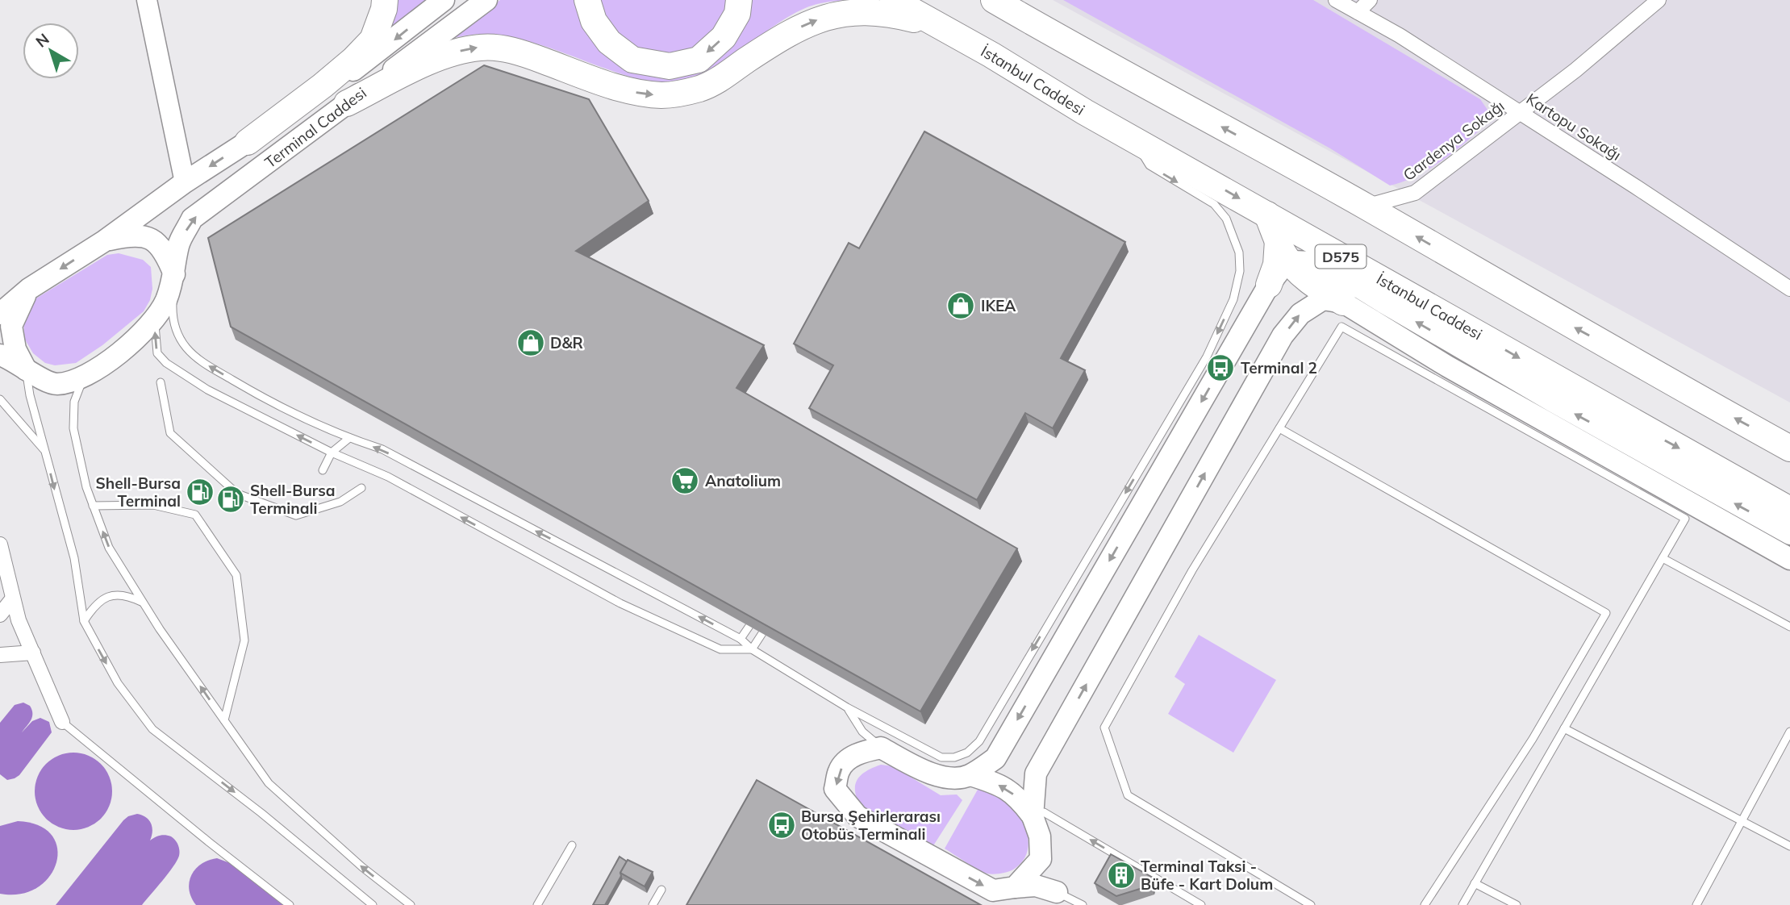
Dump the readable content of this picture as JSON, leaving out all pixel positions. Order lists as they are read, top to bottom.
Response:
{
  "streets": {
    "highway": ["İstanbul Caddesi", "D575"],
    "main road": ["Terminal Caddesi"],
    "street": ["Kartopu Sokağı", "Gardenya Sokağı"]
  },
  "crossings": [
    ["Kartopu Sokağı", "Gardenya Sokağı"]
  ],
  "places": {
    "shop": ["IKEA", "D&R"],
    "bus stop": ["Terminal 2", "Bursa Şehirlerarası Otobüs Terminali"],
    "supermarket": ["Anatolium"],
    "fuel station": ["Shell-Bursa Terminal", "Shell-Bursa Terminali"],
    "building": ["Terminal Taksi - Büfe - Kart Dolum"]
  },
  "north": "top left"
}
